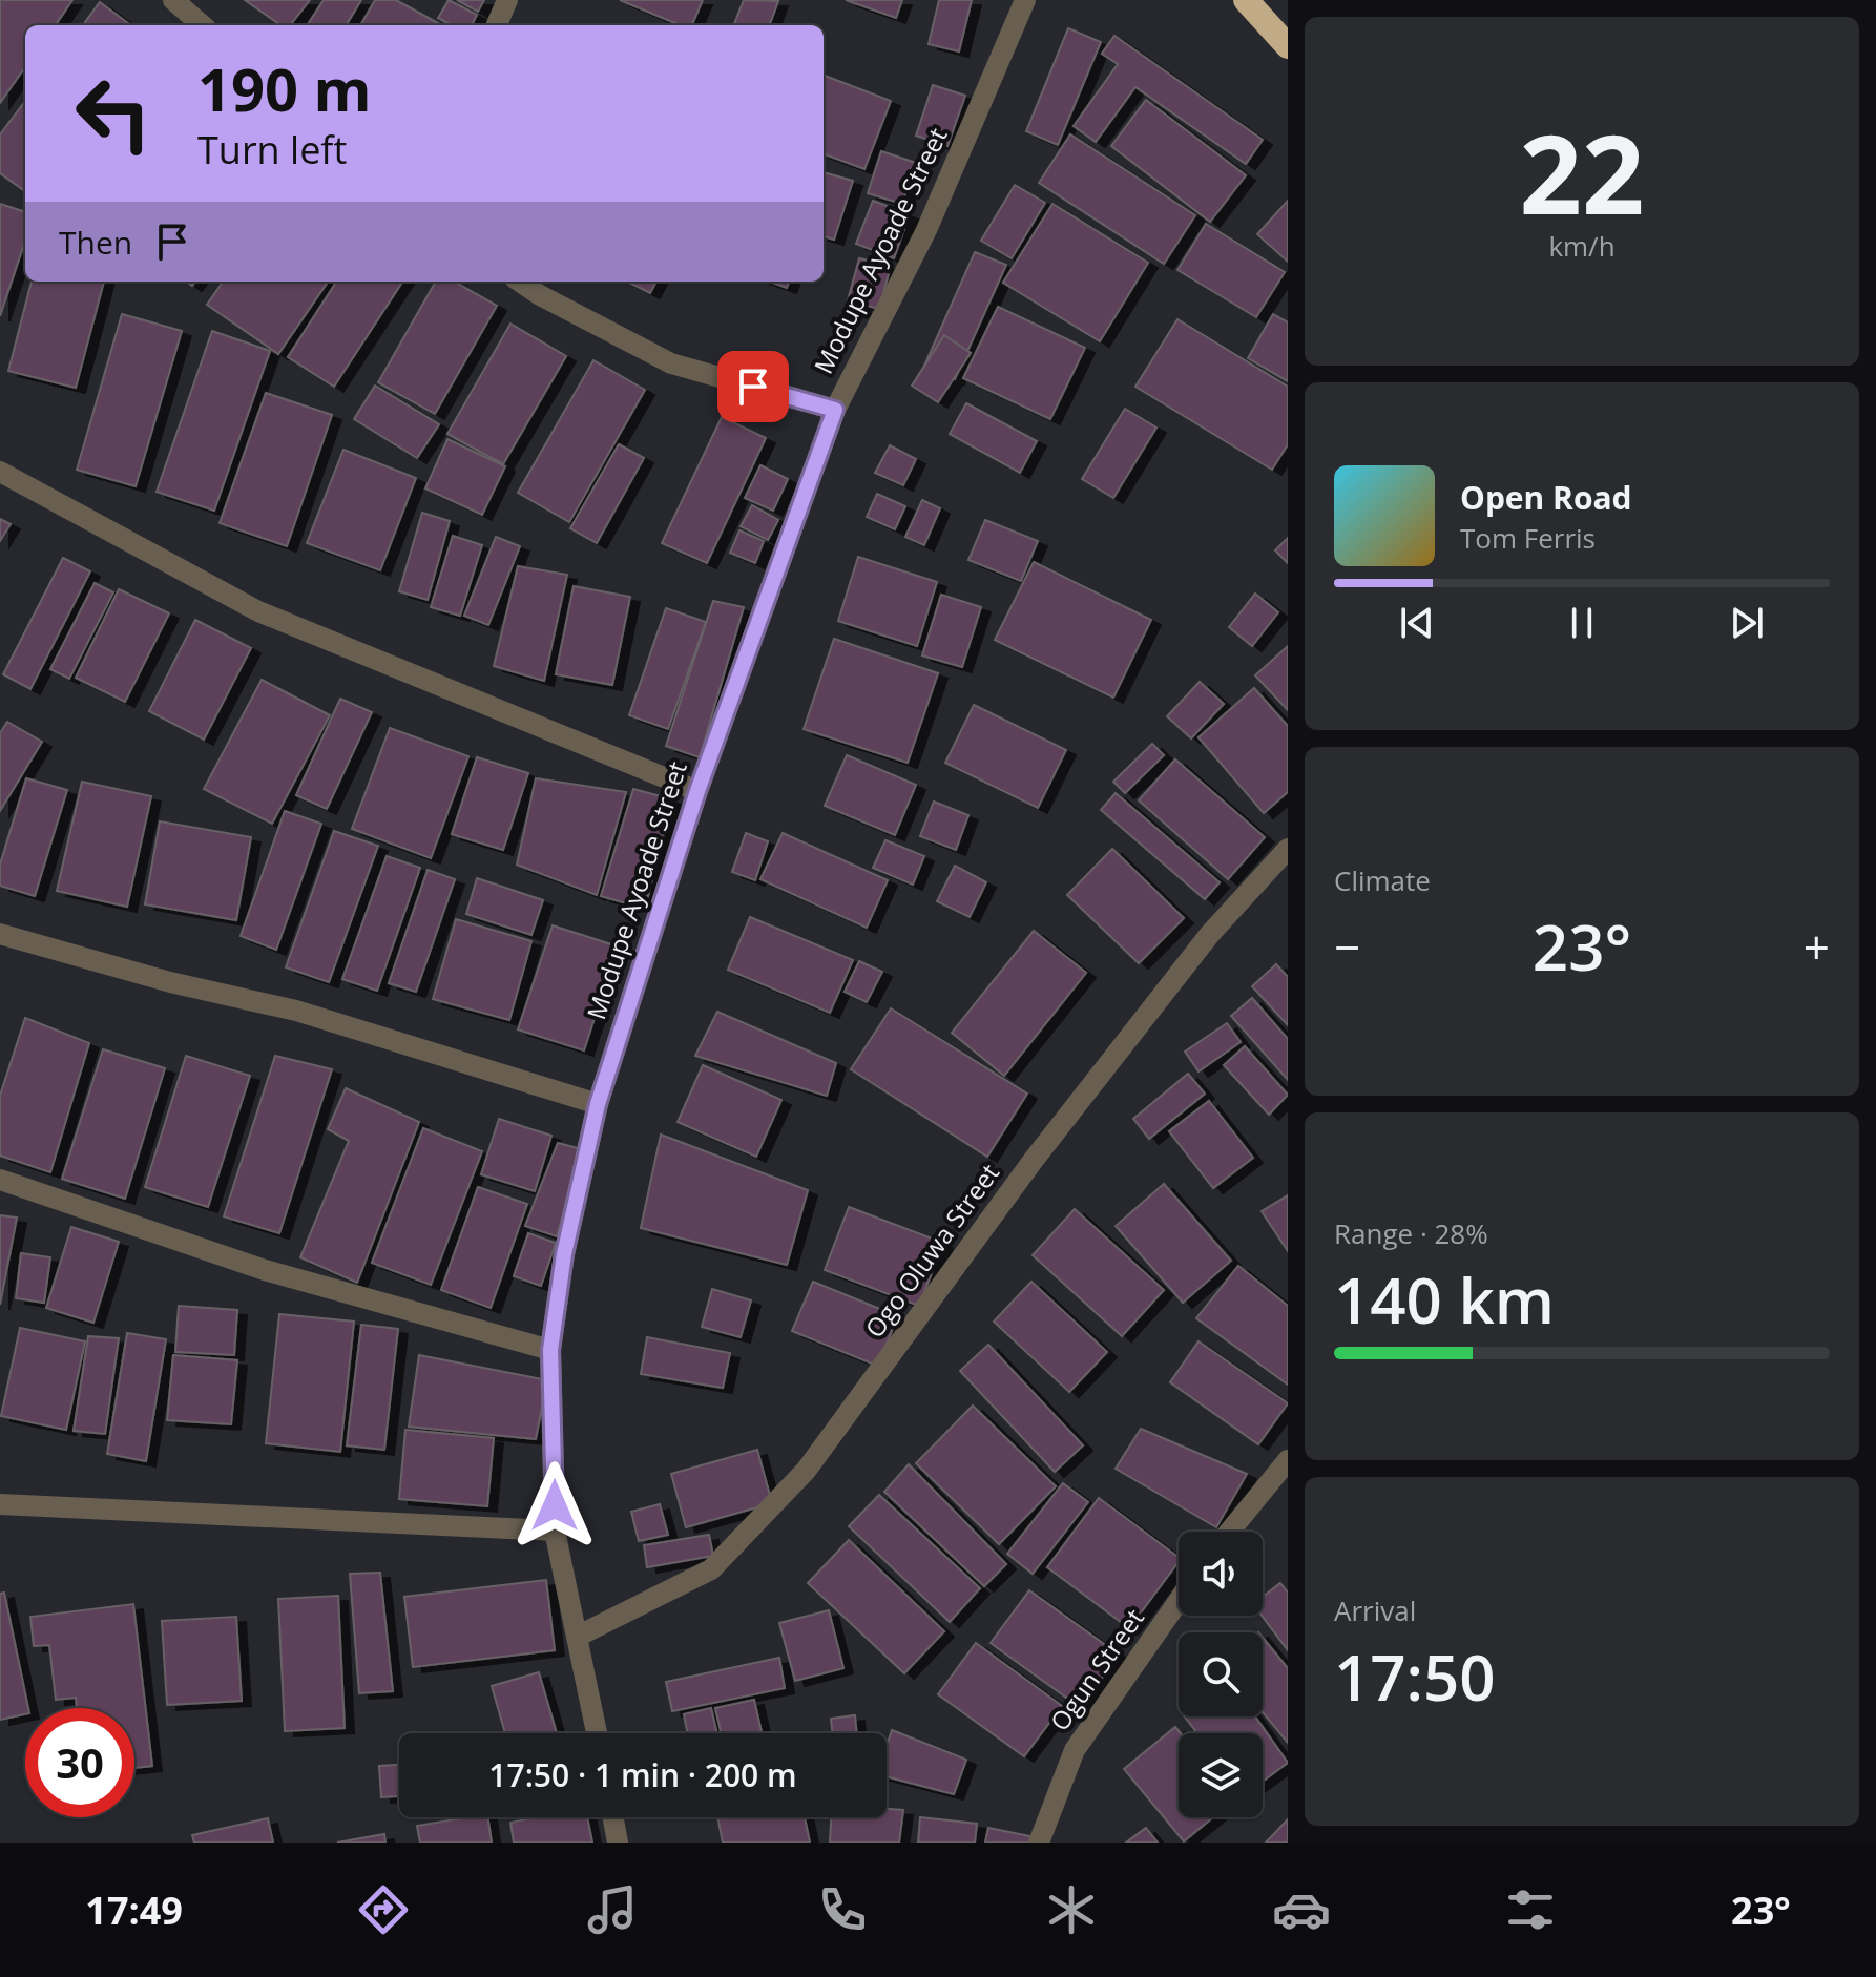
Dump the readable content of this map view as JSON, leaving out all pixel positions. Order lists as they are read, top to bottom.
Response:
{
  "streets": {
    "street": ["Modupe Ayoade Street", "Ogo Oluwa Street", "Ogun Street"]
  },
  "crossings": [
    ["Modupe Ayoade Street", "Ogo Oluwa Street"]
  ],
  "page": {
    "tile": [
      ["22", "km/h"],
      "Climate",
      ["Range · 28%", "140 km"],
      ["Arrival", "17:50"]
    ],
    "turn": ["190 m", "Turn left"],
    "then": "Then",
    "song": ["Open Road", "Tom Ferris"],
    "heat": ["−", "23°", "+"],
    "limit": "30",
    "trip": "17:50 · 1 min · 200 m",
    "tabs": ["17:49", "23°"]
  }
}
